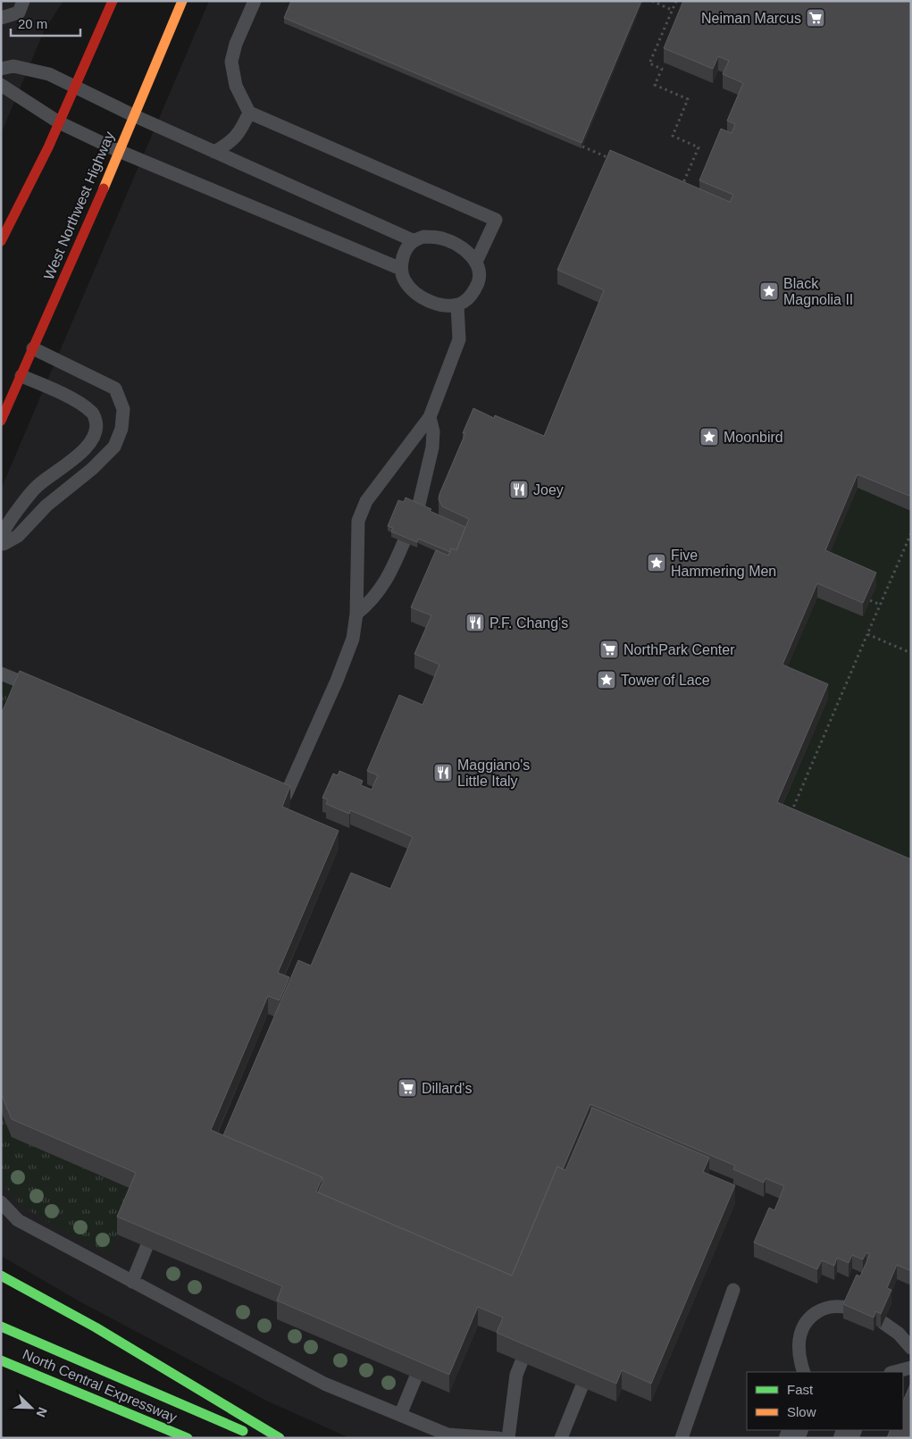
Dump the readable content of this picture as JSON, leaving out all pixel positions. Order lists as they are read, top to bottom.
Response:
{
  "streets": {
    "main road": ["West Northwest Highway", "North Central Expressway"]
  },
  "places": {
    "supermarket": ["Neiman Marcus", "NorthPark Center", "Dillard's"],
    "place": [
      "Black Magnolia II",
      "Moonbird",
      "Five Hammering Men",
      "Tower of Lace"
    ],
    "restaurant": ["Joey", "P.F. Chang's", "Maggiano's Little Italy"]
  },
  "legend": ["Fast", "Slow"],
  "scale_bar": "20 m",
  "north": "bottom right"
}
